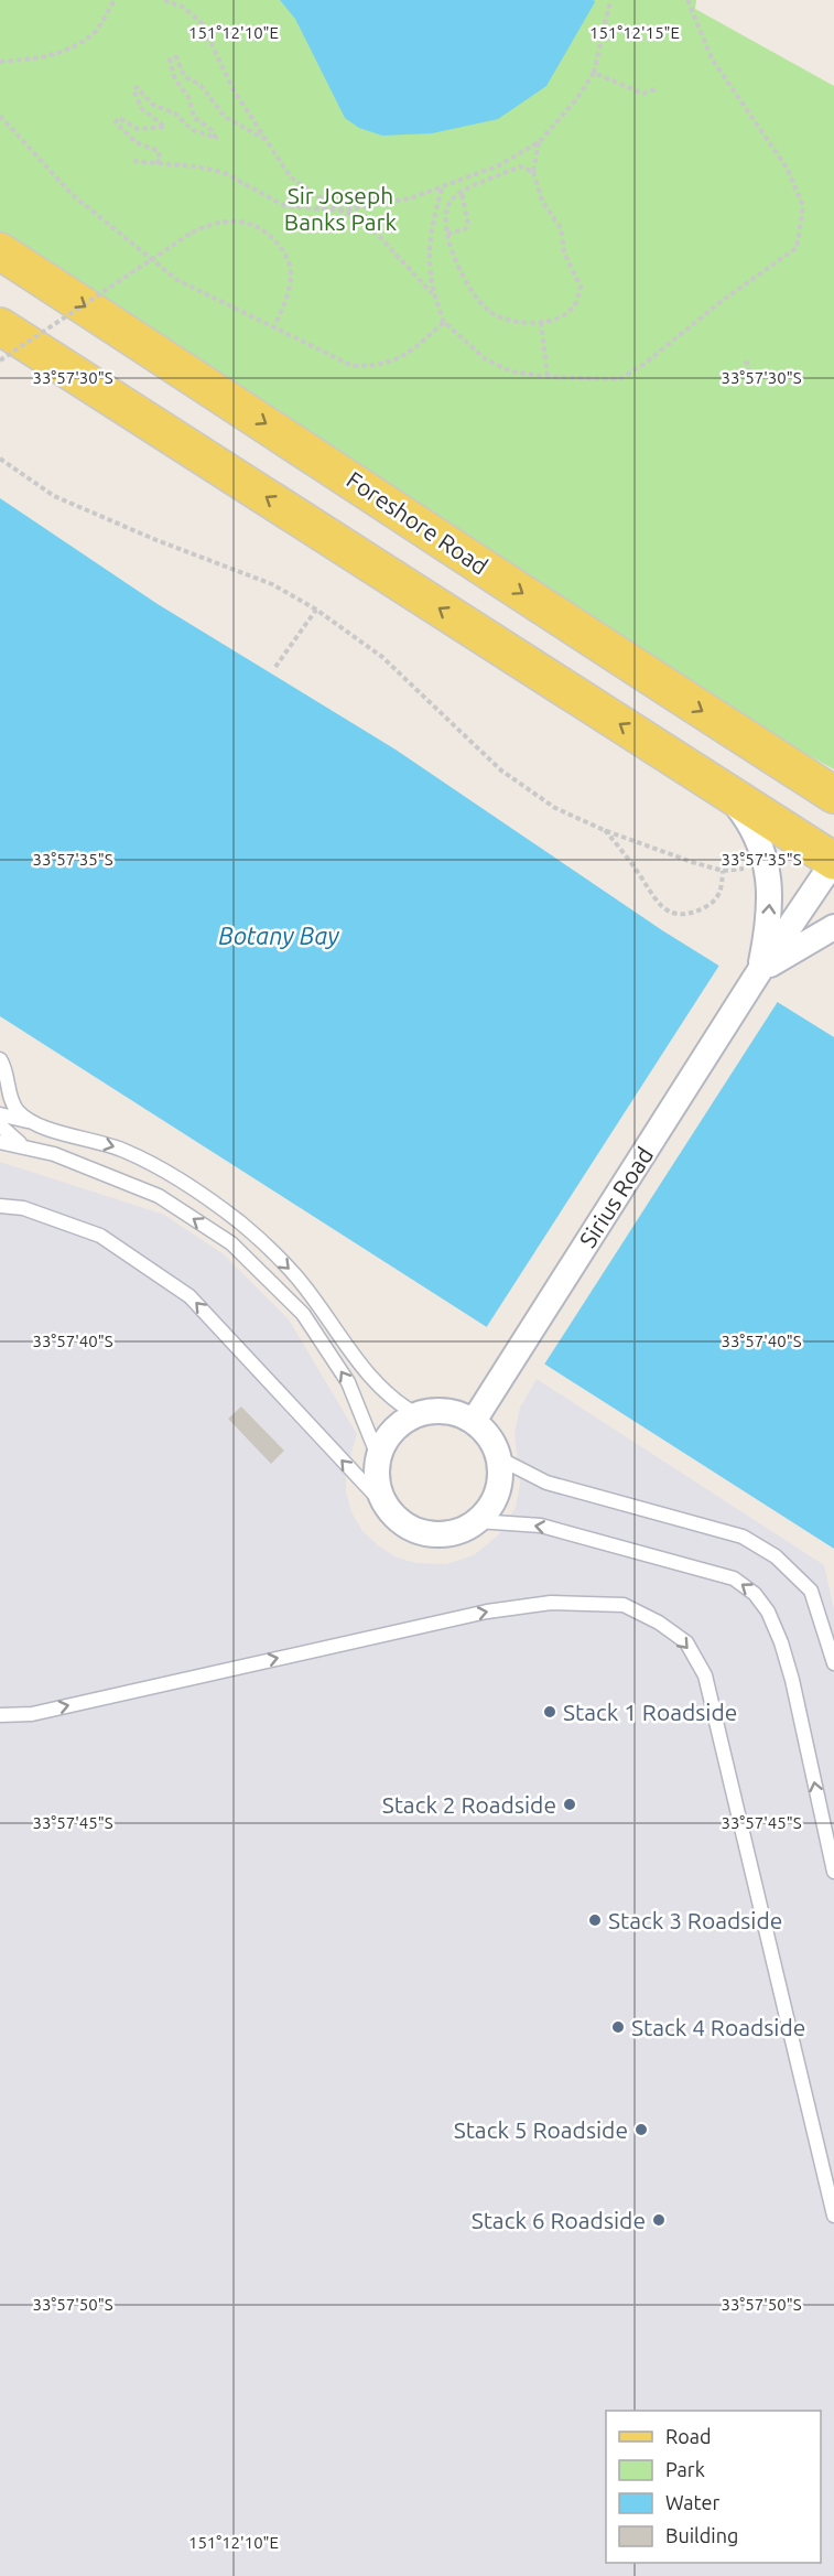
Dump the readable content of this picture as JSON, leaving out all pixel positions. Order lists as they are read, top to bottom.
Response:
{
  "streets": {
    "main road": ["Foreshore Road"],
    "street": ["Sirius Road"]
  },
  "water": ["Botany Bay"],
  "parks": ["Sir Joseph Banks Park"],
  "places": [
    "Stack 1 Roadside",
    "Stack 2 Roadside",
    "Stack 3 Roadside",
    "Stack 4 Roadside",
    "Stack 5 Roadside",
    "Stack 6 Roadside"
  ],
  "legend": [
    "Road",
    "Park",
    "Water",
    "Building"
  ],
  "coordinates": [
    "151°12'10\"E",
    "151°12'15\"E",
    "33°57'30\"S",
    "33°57'35\"S",
    "33°57'40\"S",
    "33°57'45\"S",
    "33°57'50\"S"
  ]
}
